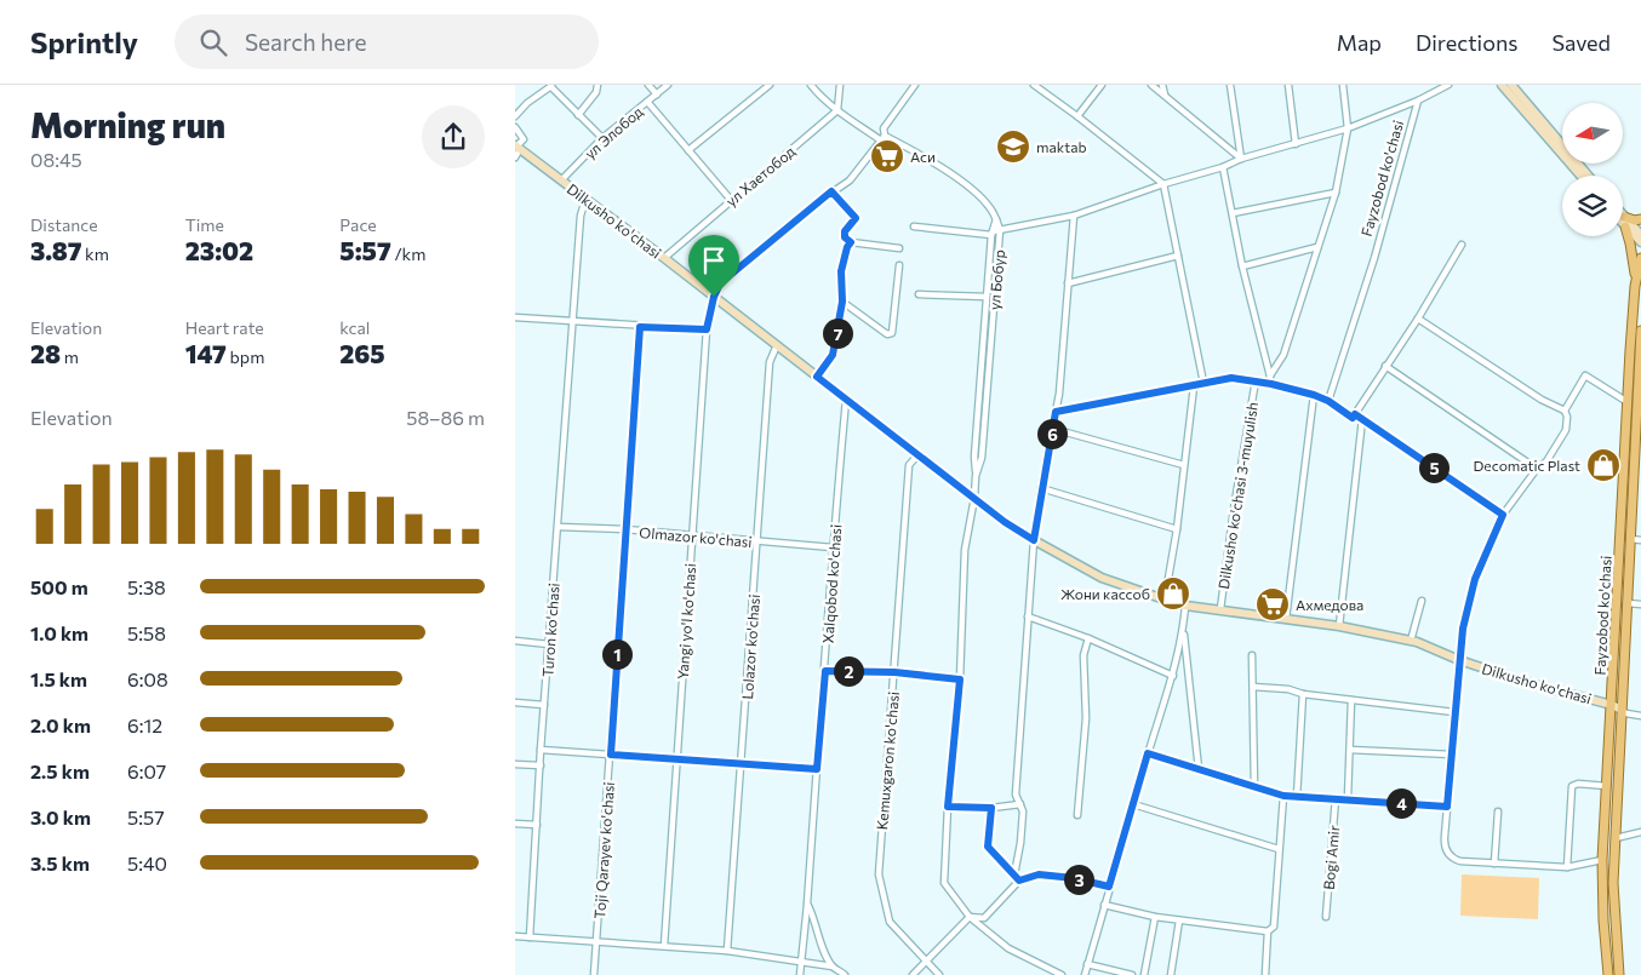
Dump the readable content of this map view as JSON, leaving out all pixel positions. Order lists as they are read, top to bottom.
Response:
{
  "streets": {
    "main road": ["Fayzobod ko'chasi"],
    "street": [
      "ул Элобод",
      "ул Хаетобод",
      "Dilkusho ko'chasi",
      "ул Бобур",
      "Dilkusho ko'chasi 3-muyulish",
      "Olmazor ko'chasi",
      "Xalqobod ko'chasi",
      "Yangi yo'l ko'chasi",
      "Turon ko'chasi",
      "Lolazor ko'chasi",
      "Kemuxgaron ko'chasi",
      "Toji Qarayev ko'chasi"
    ]
  },
  "crossings": [
    ["ул Элобод", "Dilkusho ko'chasi"],
    ["ул Хаетобод", "Dilkusho ko'chasi"],
    ["Fayzobod ko'chasi", "Dilkusho ko'chasi"],
    ["Fayzobod ko'chasi", "ул Бобур"],
    ["Dilkusho ko'chasi", "ул Бобур"],
    ["Dilkusho ko'chasi", "Dilkusho ko'chasi 3-muyulish"],
    ["Dilkusho ko'chasi", "Xalqobod ko'chasi"],
    ["Dilkusho ko'chasi", "Yangi yo'l ko'chasi"],
    ["Dilkusho ko'chasi", "Turon ko'chasi"],
    ["Dilkusho ko'chasi", "Lolazor ko'chasi"],
    ["Dilkusho ko'chasi", "Kemuxgaron ko'chasi"],
    ["Olmazor ko'chasi", "Xalqobod ko'chasi"],
    ["Olmazor ko'chasi", "Yangi yo'l ko'chasi"],
    ["Olmazor ko'chasi", "Turon ko'chasi"],
    ["Olmazor ko'chasi", "Lolazor ko'chasi"],
    ["Olmazor ko'chasi", "Toji Qarayev ko'chasi"]
  ],
  "places": {
    "school or university": ["maktab"],
    "supermarket": ["Аси", "Ахмедова"],
    "shop": ["Decomatic Plast", "Жони кассоб"]
  },
  "north": "left",
  "page": {
    "header": "Sprintly",
    "search": "Search here",
    "nav": ["Map", "Directions", "Saved"],
    "heading": ["Morning run", "08:45"],
    "stats": [
      ["Distance", "3.87 km"],
      ["Time", "23:02"],
      ["Pace", "5:57 /km"],
      ["Elevation", "28 m"],
      ["Heart rate", "147 bpm"],
      ["kcal", "265"]
    ],
    "pins": [
      "7",
      "6",
      "5",
      "1",
      "2",
      "4",
      "3"
    ],
    "chart": ["Elevation", "58–86 m"],
    "list": [
      {
        "name": "500 m",
        "note": "5:38"
      },
      {
        "name": "1.0 km",
        "note": "5:58"
      },
      {
        "name": "1.5 km",
        "note": "6:08"
      },
      {
        "name": "2.0 km",
        "note": "6:12"
      },
      {
        "name": "2.5 km",
        "note": "6:07"
      },
      {
        "name": "3.0 km",
        "note": "5:57"
      },
      {
        "name": "3.5 km",
        "note": "5:40"
      }
    ]
  }
}
